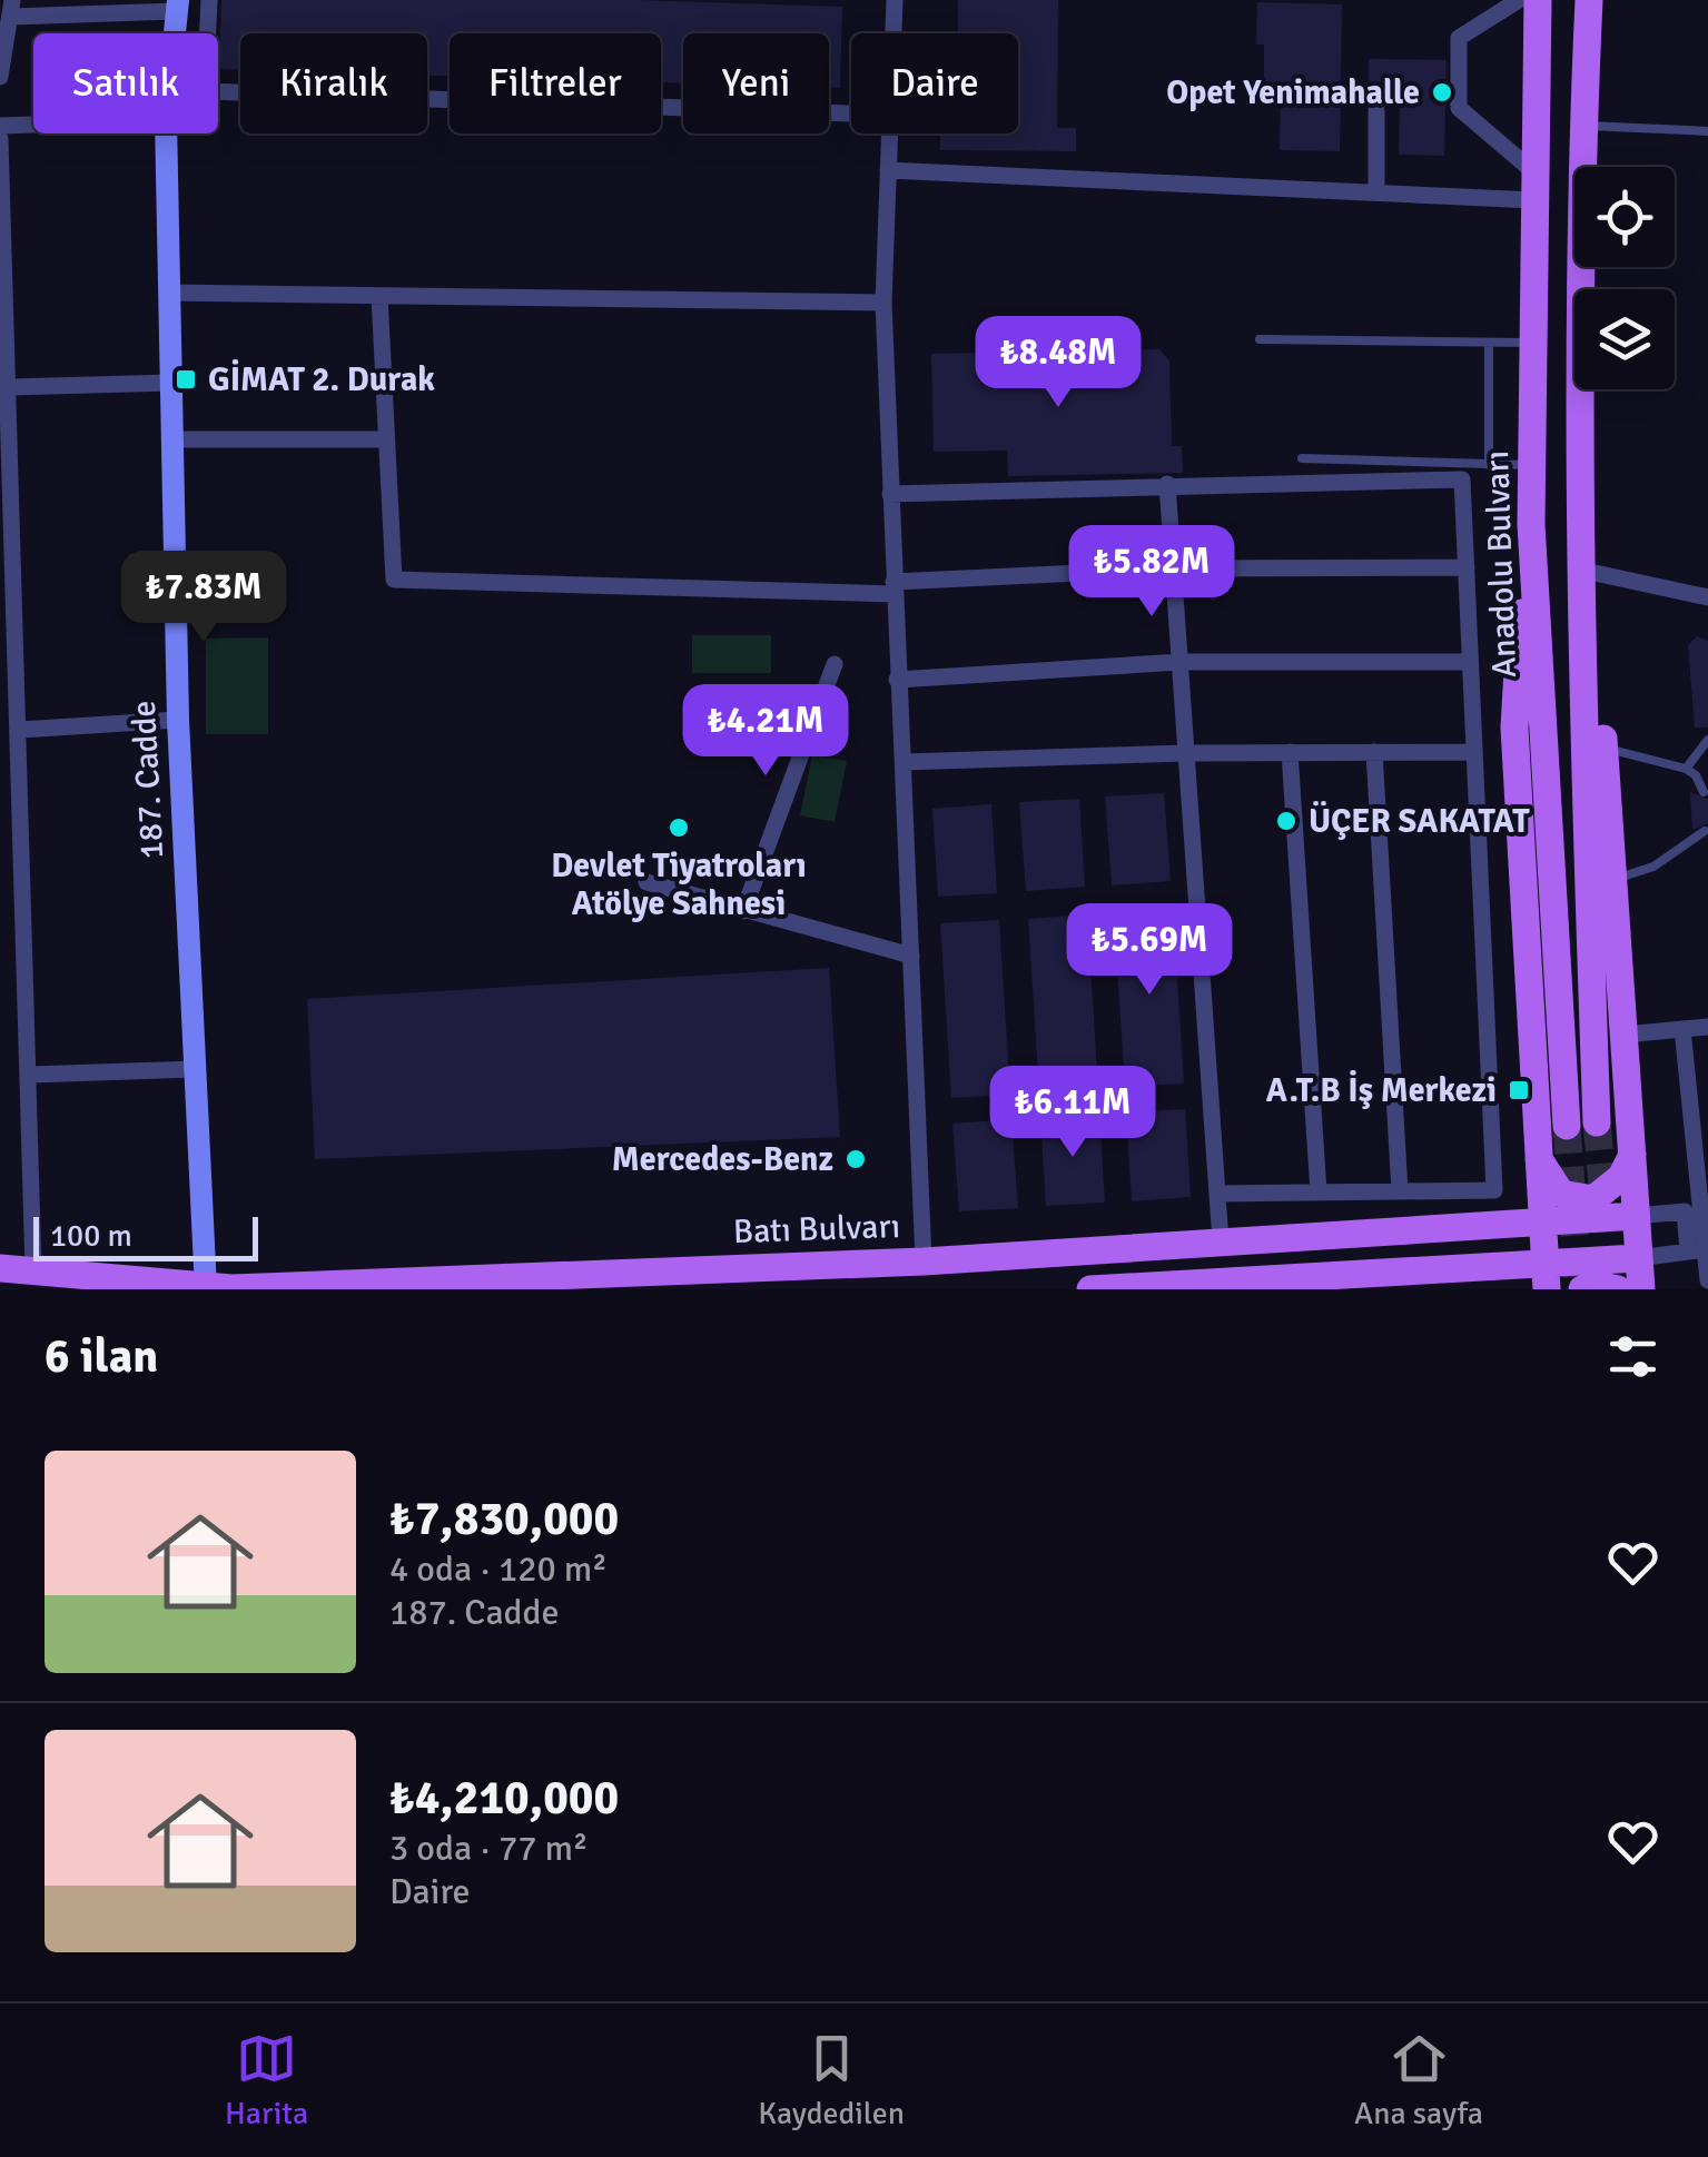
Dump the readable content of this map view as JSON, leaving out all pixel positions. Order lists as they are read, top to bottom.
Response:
{
  "streets": {
    "main road": ["Anadolu Bulvarı", "187. Cadde", "Batı Bulvarı"]
  },
  "crossings": [
    ["187. Cadde", "Batı Bulvarı"]
  ],
  "places": {
    "other": [
      "Opet Yenimahalle",
      "ÜÇER SAKATAT",
      "Devlet Tiyatroları Atölye Sahnesi",
      "Mercedes-Benz"
    ],
    "transit": ["GİMAT 2. Durak", "A.T.B İş Merkezi"]
  },
  "scale_bar": "100 m",
  "page": {
    "chip": [
      "Satılık",
      "Kiralık",
      "Filtreler",
      "Yeni",
      "Daire"
    ],
    "price": [
      "₺8.48M",
      "₺5.82M",
      "₺7.83M",
      "₺4.21M",
      "₺5.69M",
      "₺6.11M"
    ],
    "scale": "100 m",
    "heading": "6 ilan",
    "list": [
      {
        "name": "₺7,830,000",
        "note": "4 oda · 120 m² · 187. Cadde"
      },
      {
        "name": "₺4,210,000",
        "note": "3 oda · 77 m² · Daire"
      }
    ],
    "tabs": ["Harita", "Kaydedilen", "Ana sayfa"]
  }
}
